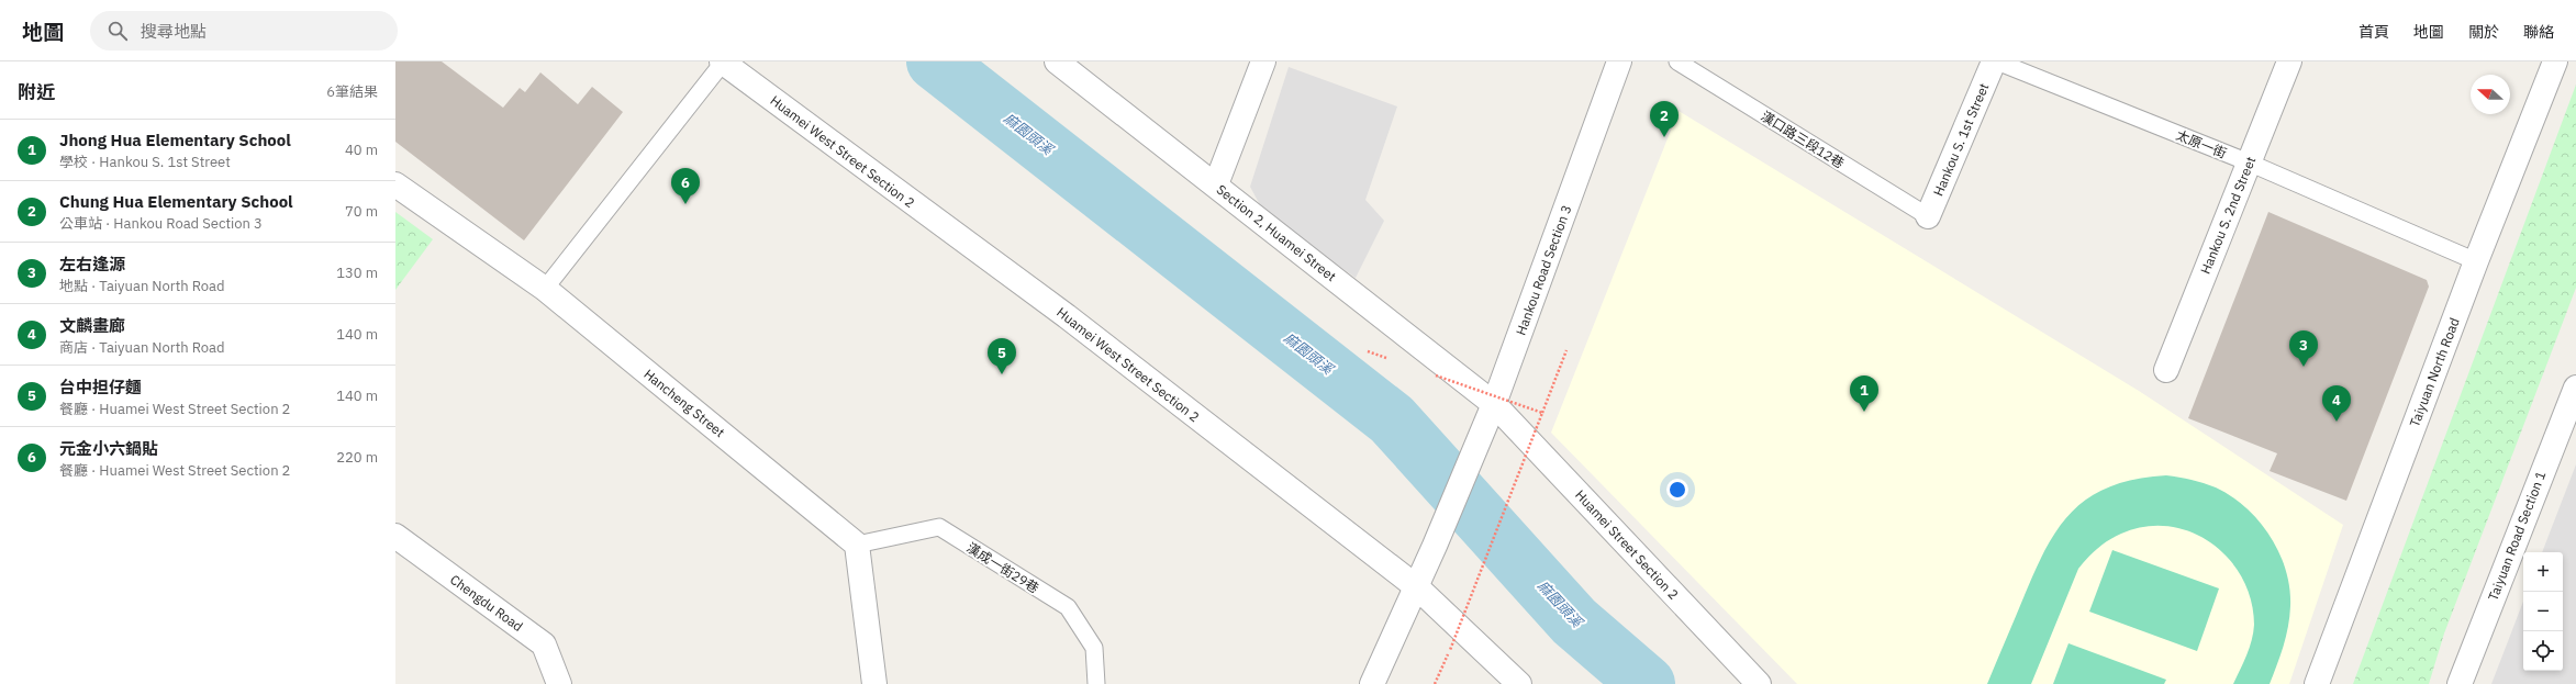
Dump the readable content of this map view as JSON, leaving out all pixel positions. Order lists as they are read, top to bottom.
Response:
{
  "streets": {
    "street": [
      "Hankou S. 1st Street",
      "Huamei West Street Section 2",
      "Hankou S. 2nd Street",
      "Section 2, Huamei Street",
      "Hankou Road Section 3",
      "Taiyuan North Road",
      "Hancheng Street",
      "Taiyuan Road Section 1",
      "Huamei Street Section 2",
      "Chengdu Road"
    ],
    "lane": ["漢口路三段12巷", "太原一街", "漢成一街29巷"]
  },
  "crossings": [
    ["漢口路三段12巷", "Hankou S. 1st Street"],
    ["太原一街", "Hankou S. 2nd Street"],
    ["太原一街", "Taiyuan North Road"],
    ["Huamei West Street Section 2", "Hankou Road Section 3"],
    ["Section 2, Huamei Street", "Hankou Road Section 3"],
    ["Section 2, Huamei Street", "Huamei Street Section 2"],
    ["Hankou Road Section 3", "Huamei Street Section 2"],
    ["Hancheng Street", "漢成一街29巷"]
  ],
  "water": ["麻園頭溪"],
  "north": "left",
  "page": {
    "header": "地圖",
    "search": "搜尋地點",
    "nav": [
      "首頁",
      "地圖",
      "關於",
      "聯絡"
    ],
    "heading": ["附近", "6筆結果"],
    "pins": [
      "2",
      "6",
      "3",
      "5",
      "1",
      "4"
    ],
    "list": [
      {
        "mark": "1",
        "name": "Jhong Hua Elementary School",
        "note": "學校 · Hankou S. 1st Street",
        "value": "40 m"
      },
      {
        "mark": "2",
        "name": "Chung Hua Elementary School",
        "note": "公車站 · Hankou Road Section 3",
        "value": "70 m"
      },
      {
        "mark": "3",
        "name": "左右逢源",
        "note": "地點 · Taiyuan North Road",
        "value": "130 m"
      },
      {
        "mark": "4",
        "name": "文麟畫廊",
        "note": "商店 · Taiyuan North Road",
        "value": "140 m"
      },
      {
        "mark": "5",
        "name": "台中担仔麵",
        "note": "餐廳 · Huamei West Street Section 2",
        "value": "140 m"
      },
      {
        "mark": "6",
        "name": "元金小六鍋貼",
        "note": "餐廳 · Huamei West Street Section 2",
        "value": "220 m"
      }
    ],
    "map_buttons": ["+", "−"]
  }
}
